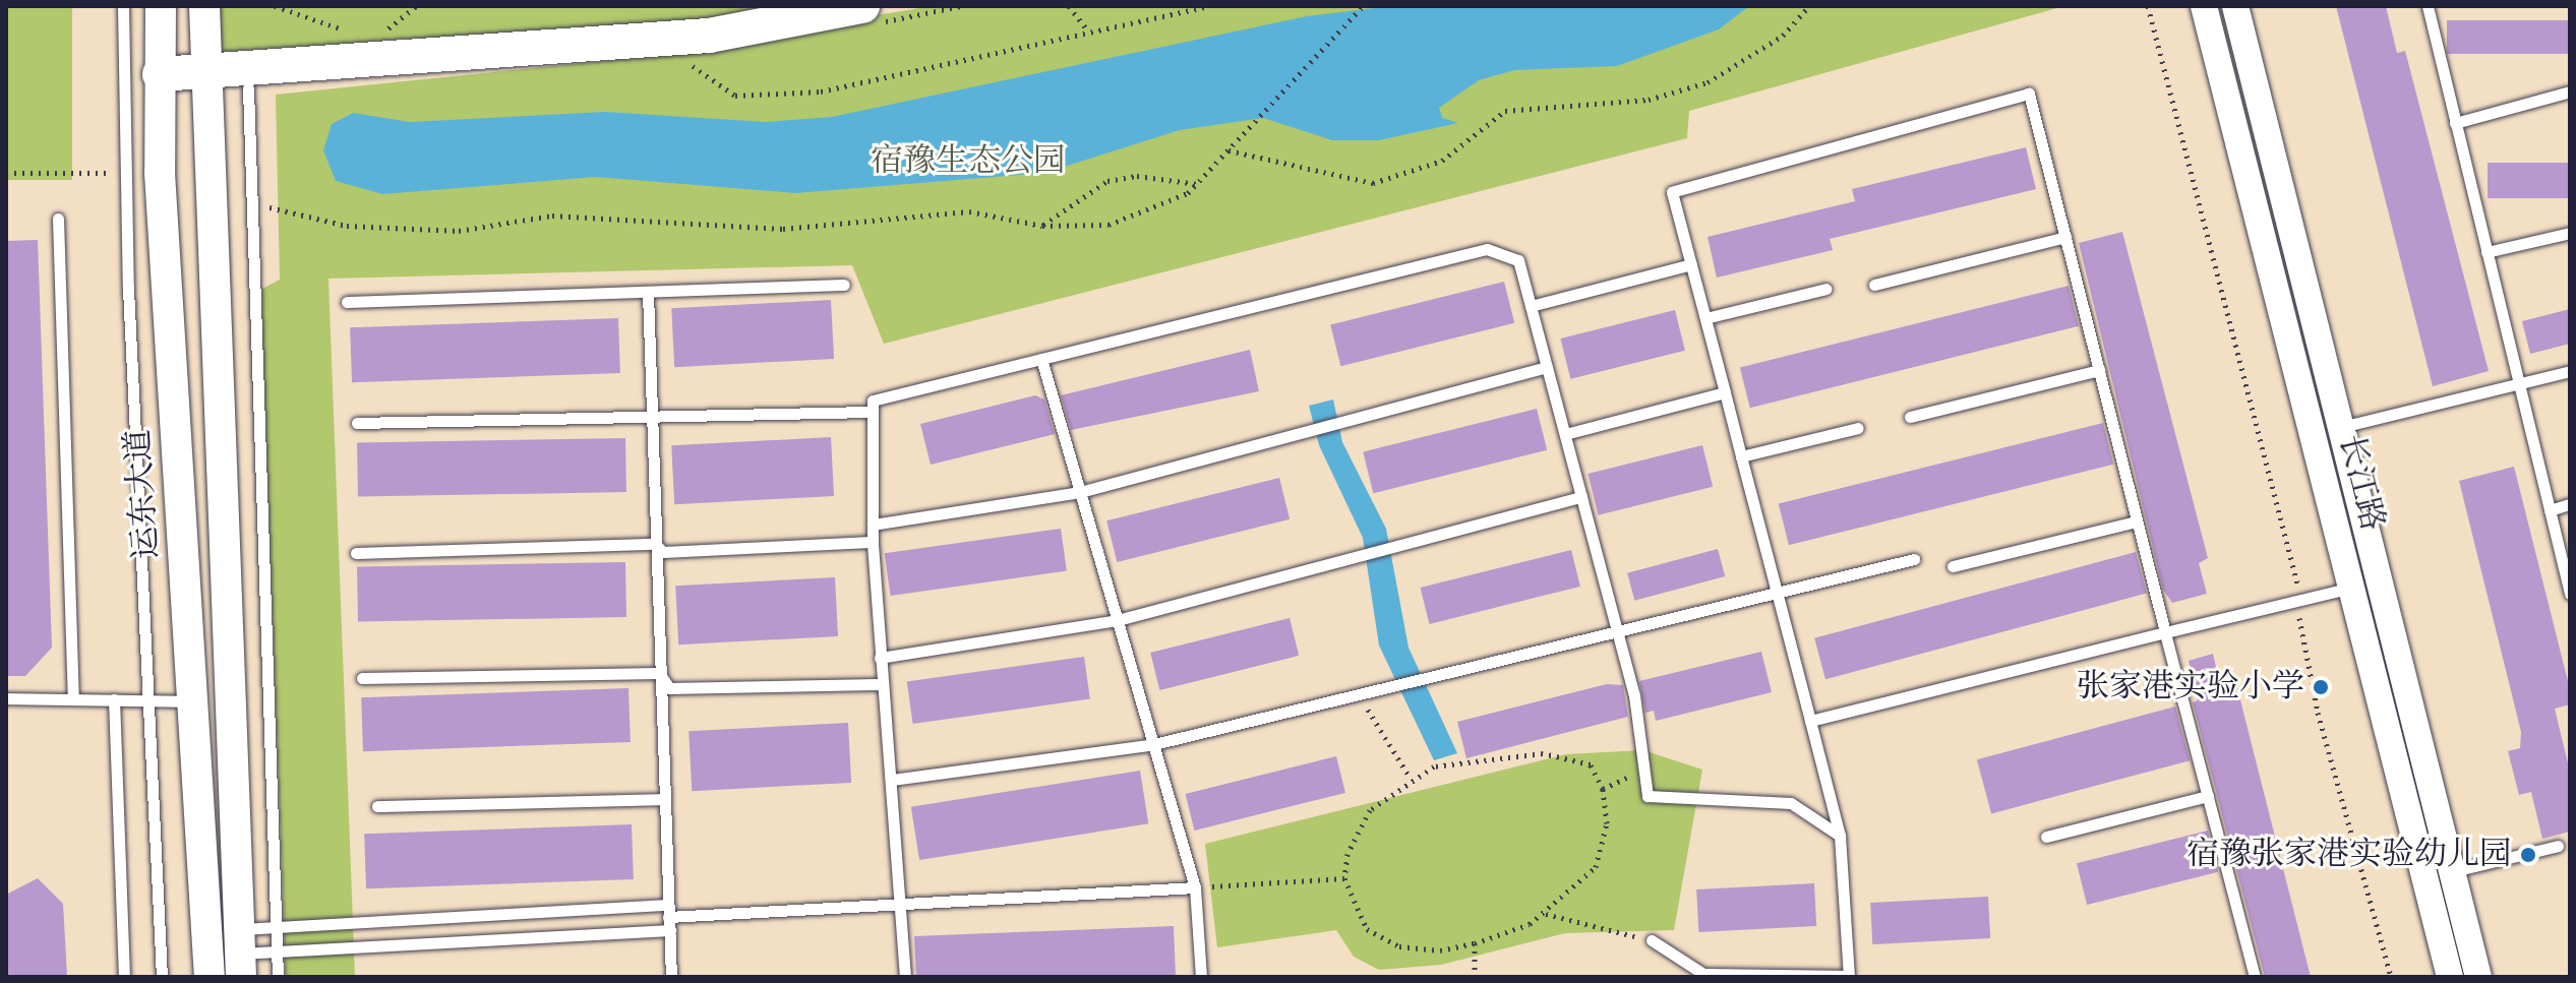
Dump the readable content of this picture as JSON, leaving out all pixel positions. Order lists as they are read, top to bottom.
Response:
{
  "streets": {
    "main road": ["运东大道"],
    "street": ["长江路"]
  },
  "parks": ["宿豫生态公园"],
  "places": ["张家港实验小学", "宿豫张家港实验幼儿园"]
}
